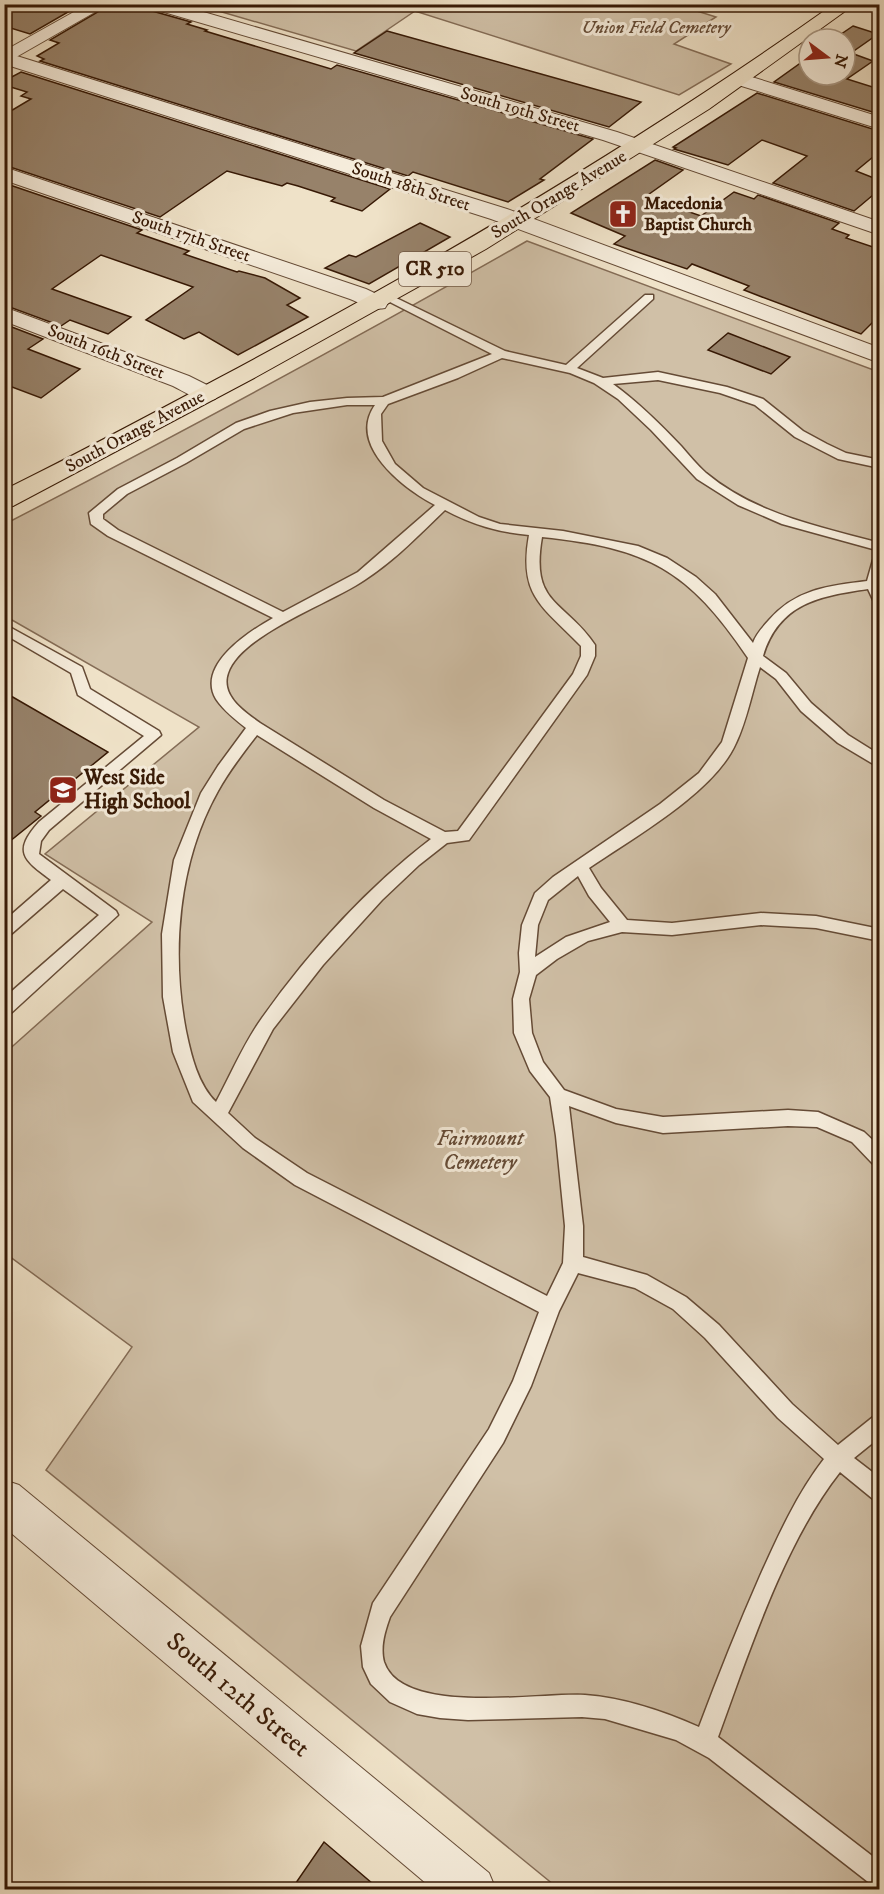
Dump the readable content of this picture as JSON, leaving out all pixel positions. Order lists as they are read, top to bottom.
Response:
{
  "streets": {
    "main road": ["South Orange Avenue", "CR 510"],
    "street": [
      "South 19th Street",
      "South 18th Street",
      "South 17th Street",
      "South 16th Street",
      "South 12th Street"
    ]
  },
  "crossings": [
    ["South 19th Street", "South Orange Avenue"],
    ["South 18th Street", "South Orange Avenue"],
    ["South Orange Avenue", "South 17th Street"],
    ["South Orange Avenue", "South 16th Street"]
  ],
  "parks": ["Union Field Cemetery", "Fairmount Cemetery"],
  "places": {
    "church": ["Macedonia Baptist Church"],
    "school or university": ["West Side High School"]
  },
  "north": "right"
}
